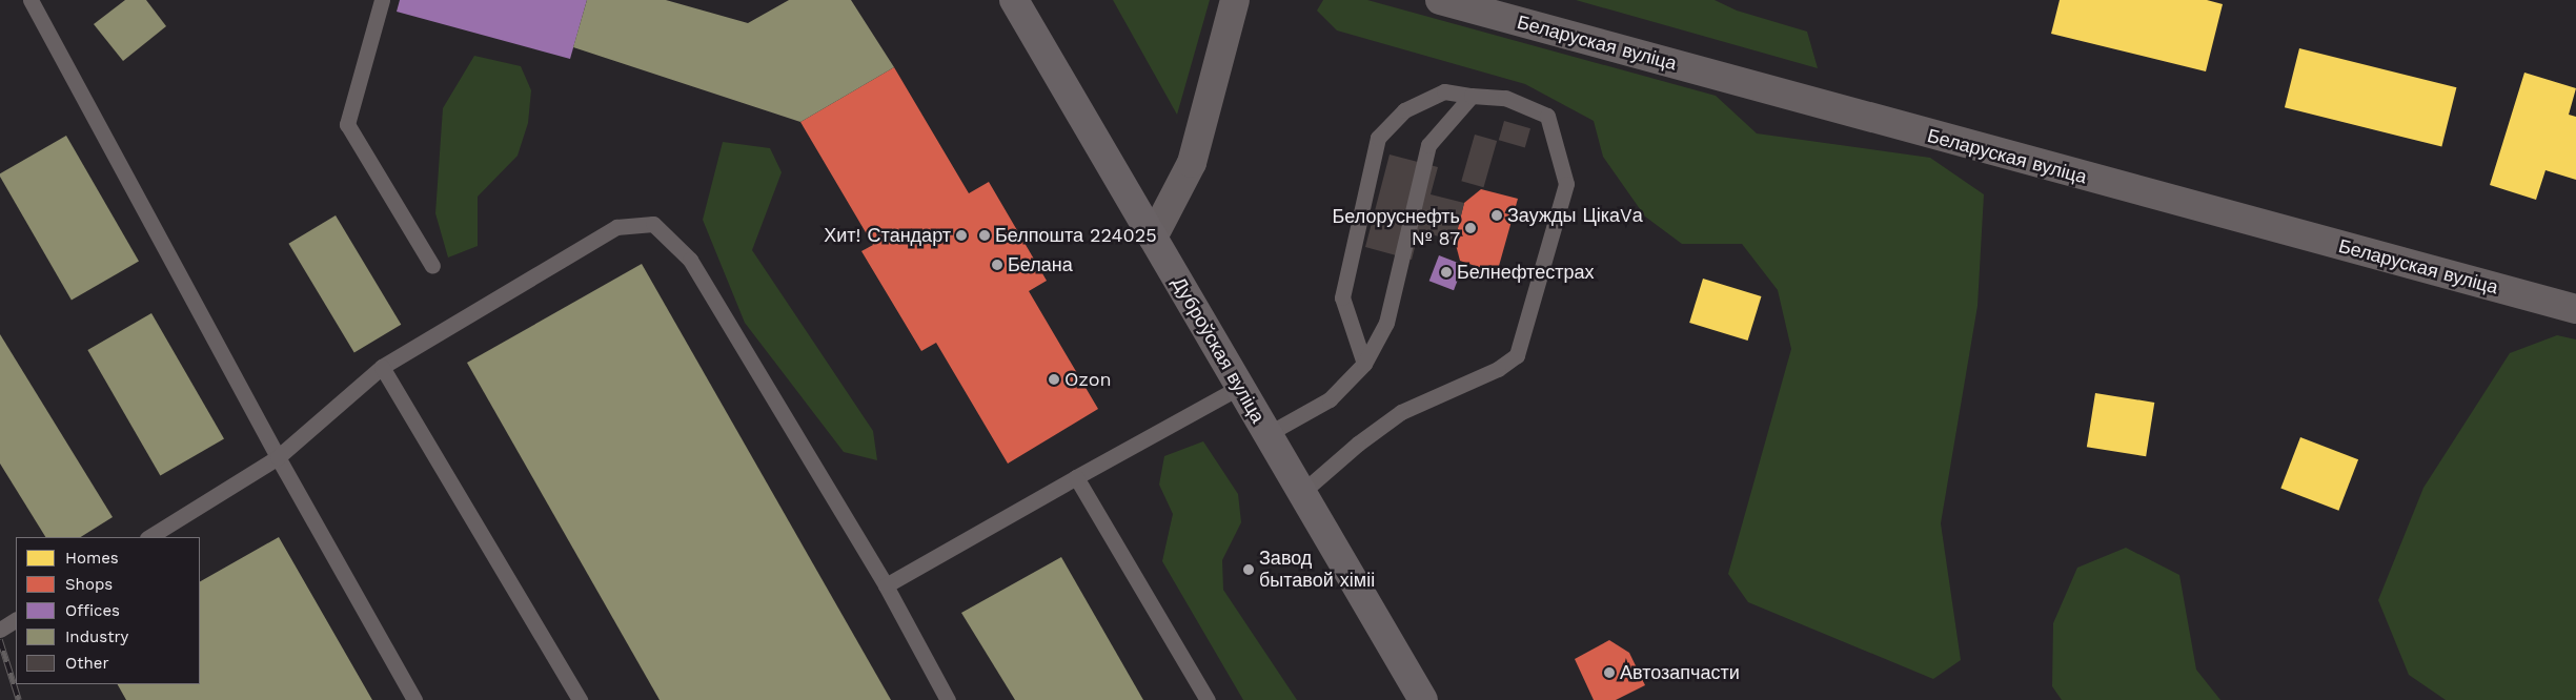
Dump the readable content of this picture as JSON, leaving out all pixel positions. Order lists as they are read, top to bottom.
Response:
{
  "streets": {
    "main road": ["Дуброўская вуліца"],
    "street": ["Беларуская вуліца"]
  },
  "places": [
    "Заужды ЦікаVа",
    "Белоруснефть № 87",
    "Хит! Стандарт",
    "Белпошта 224025",
    "Белана",
    "Белнефтестрах",
    "Ozon",
    "Завод бытавой хіміі",
    "Автозапчасти"
  ],
  "legend": [
    "Homes",
    "Shops",
    "Offices",
    "Industry",
    "Other"
  ]
}
